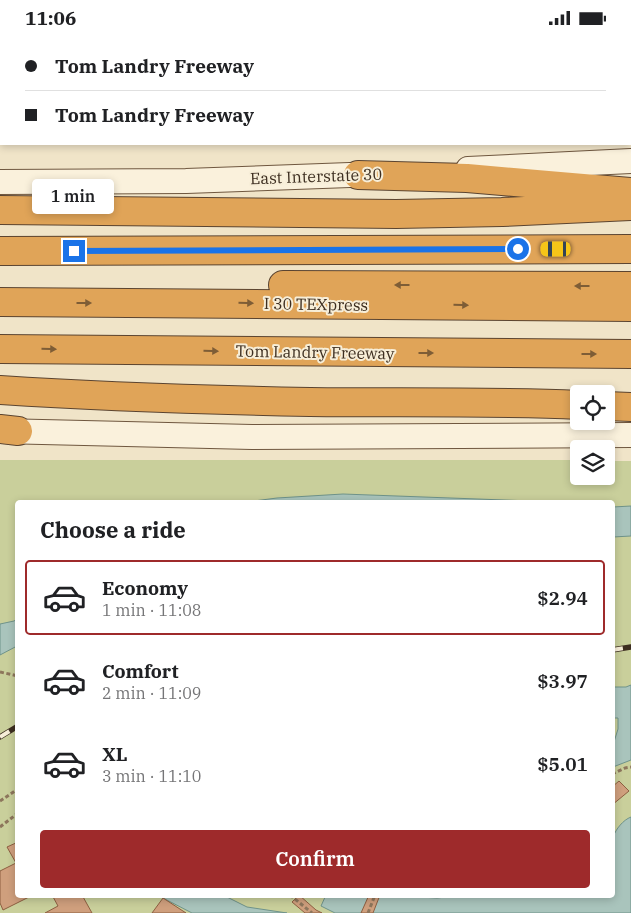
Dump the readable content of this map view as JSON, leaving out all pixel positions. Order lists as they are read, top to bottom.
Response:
{
  "streets": {
    "highway": ["I 30 TEXpress", "Tom Landry Freeway"],
    "main road": ["East Interstate 30"]
  },
  "page": {
    "status": "11:06",
    "banner": ["Tom Landry Freeway", "Tom Landry Freeway"],
    "bubble": "1 min",
    "heading": "Choose a ride",
    "list": [
      {
        "name": "Economy",
        "note": "1 min · 11:08",
        "value": "$2.94"
      },
      {
        "name": "Comfort",
        "note": "2 min · 11:09",
        "value": "$3.97"
      },
      {
        "name": "XL",
        "note": "3 min · 11:10",
        "value": "$5.01"
      }
    ],
    "buttons": "Confirm"
  }
}
